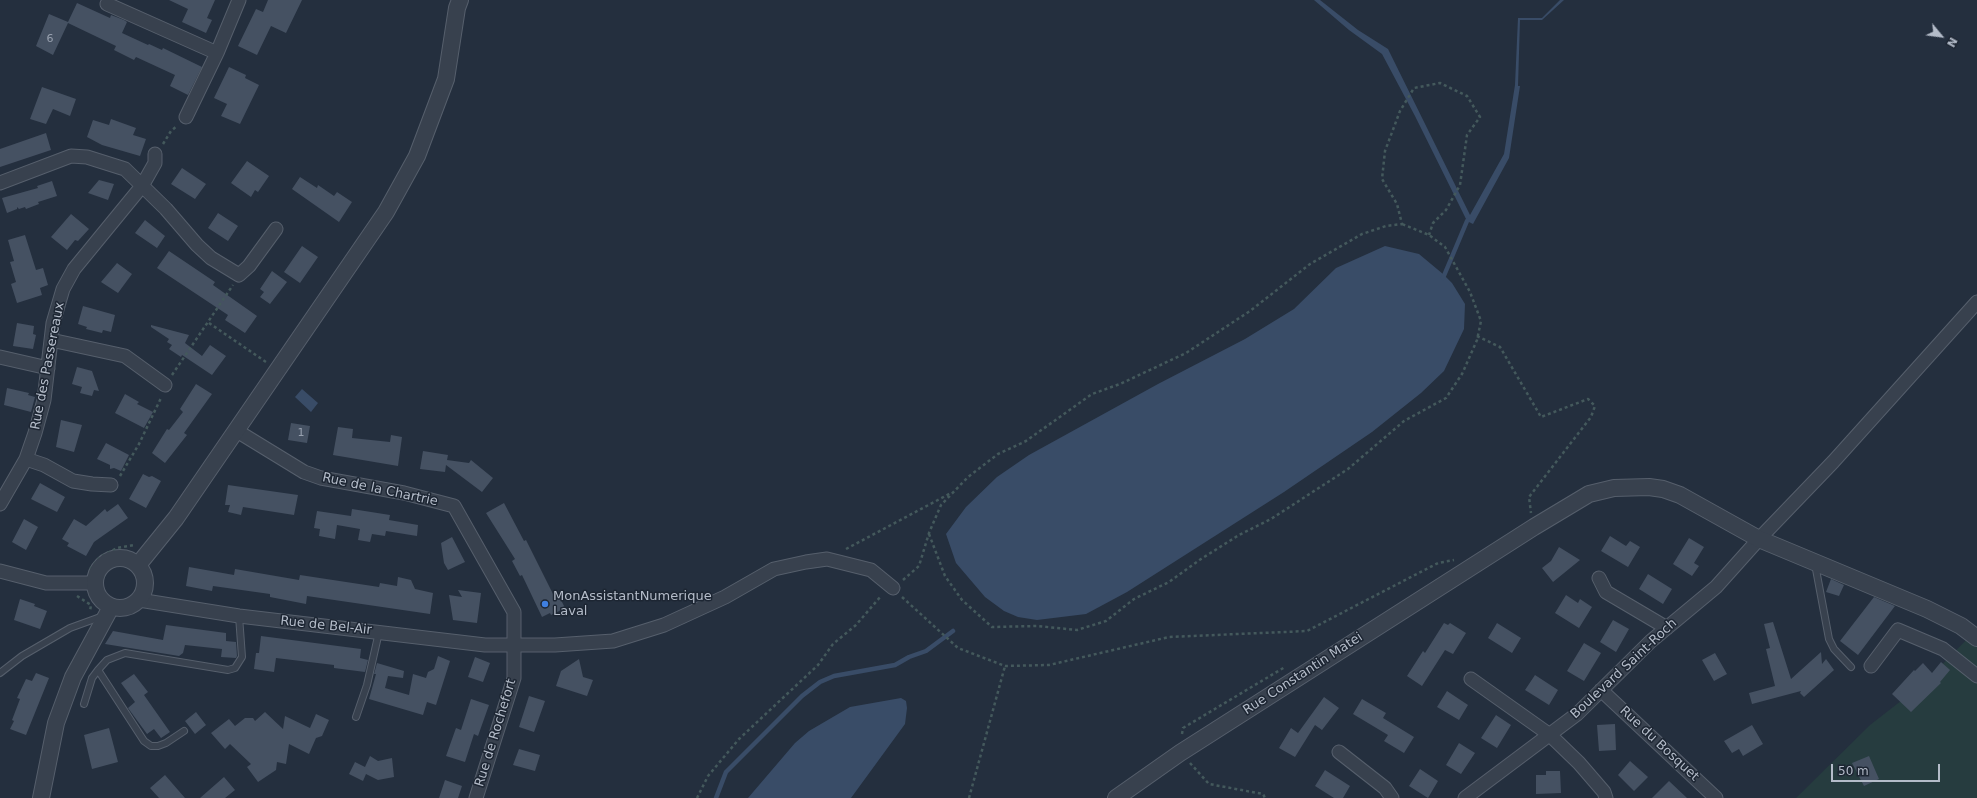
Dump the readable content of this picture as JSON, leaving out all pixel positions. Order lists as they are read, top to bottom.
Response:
{
  "streets": {
    "street": [
      "Rue des Passereaux",
      "Rue de la Chartrie",
      "Rue de Bel-Air",
      "Boulevard Saint-Roch",
      "Rue Constantin Matei",
      "Rue de Rochefort",
      "Rue du Bosquet"
    ]
  },
  "crossings": [
    ["Rue de la Chartrie", "Rue de Bel-Air"],
    ["Rue de la Chartrie", "Rue de Rochefort"],
    ["Rue de Bel-Air", "Rue de Rochefort"],
    ["Boulevard Saint-Roch", "Rue Constantin Matei"],
    ["Boulevard Saint-Roch", "Rue du Bosquet"]
  ],
  "places": ["MonAssistantNumerique Laval"],
  "house_numbers": ["6", "1"],
  "scale_bar": "50 m",
  "north": "bottom right"
}
